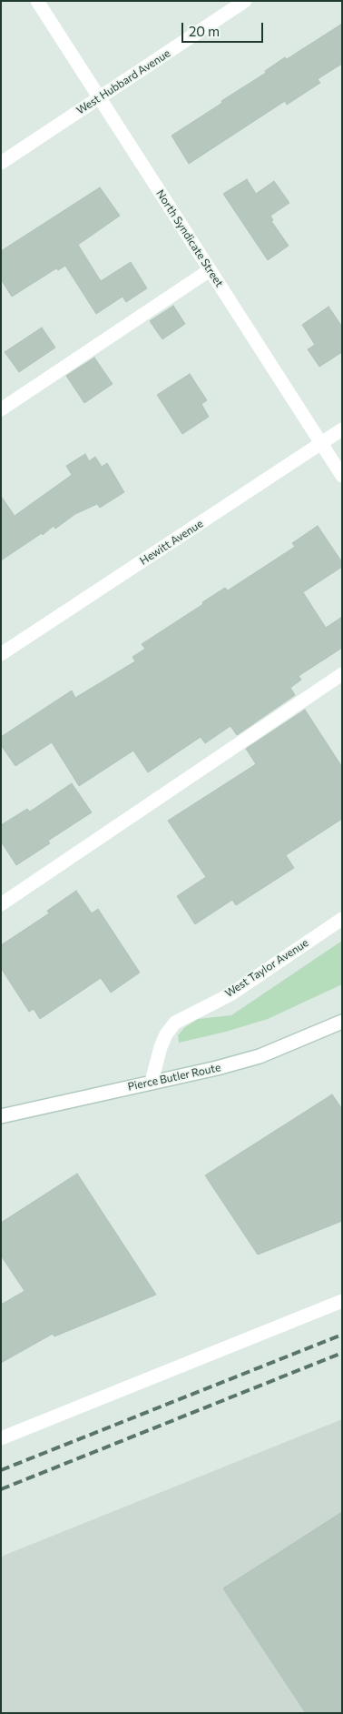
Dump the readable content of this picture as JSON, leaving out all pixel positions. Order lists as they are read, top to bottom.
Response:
{
  "streets": {
    "street": [
      "West Hubbard Avenue",
      "North Syndicate Street",
      "Hewitt Avenue",
      "West Taylor Avenue",
      "Pierce Butler Route"
    ]
  },
  "crossings": [
    ["West Hubbard Avenue", "North Syndicate Street"],
    ["North Syndicate Street", "Hewitt Avenue"],
    ["West Taylor Avenue", "Pierce Butler Route"]
  ],
  "scale_bar": "20 m"
}
